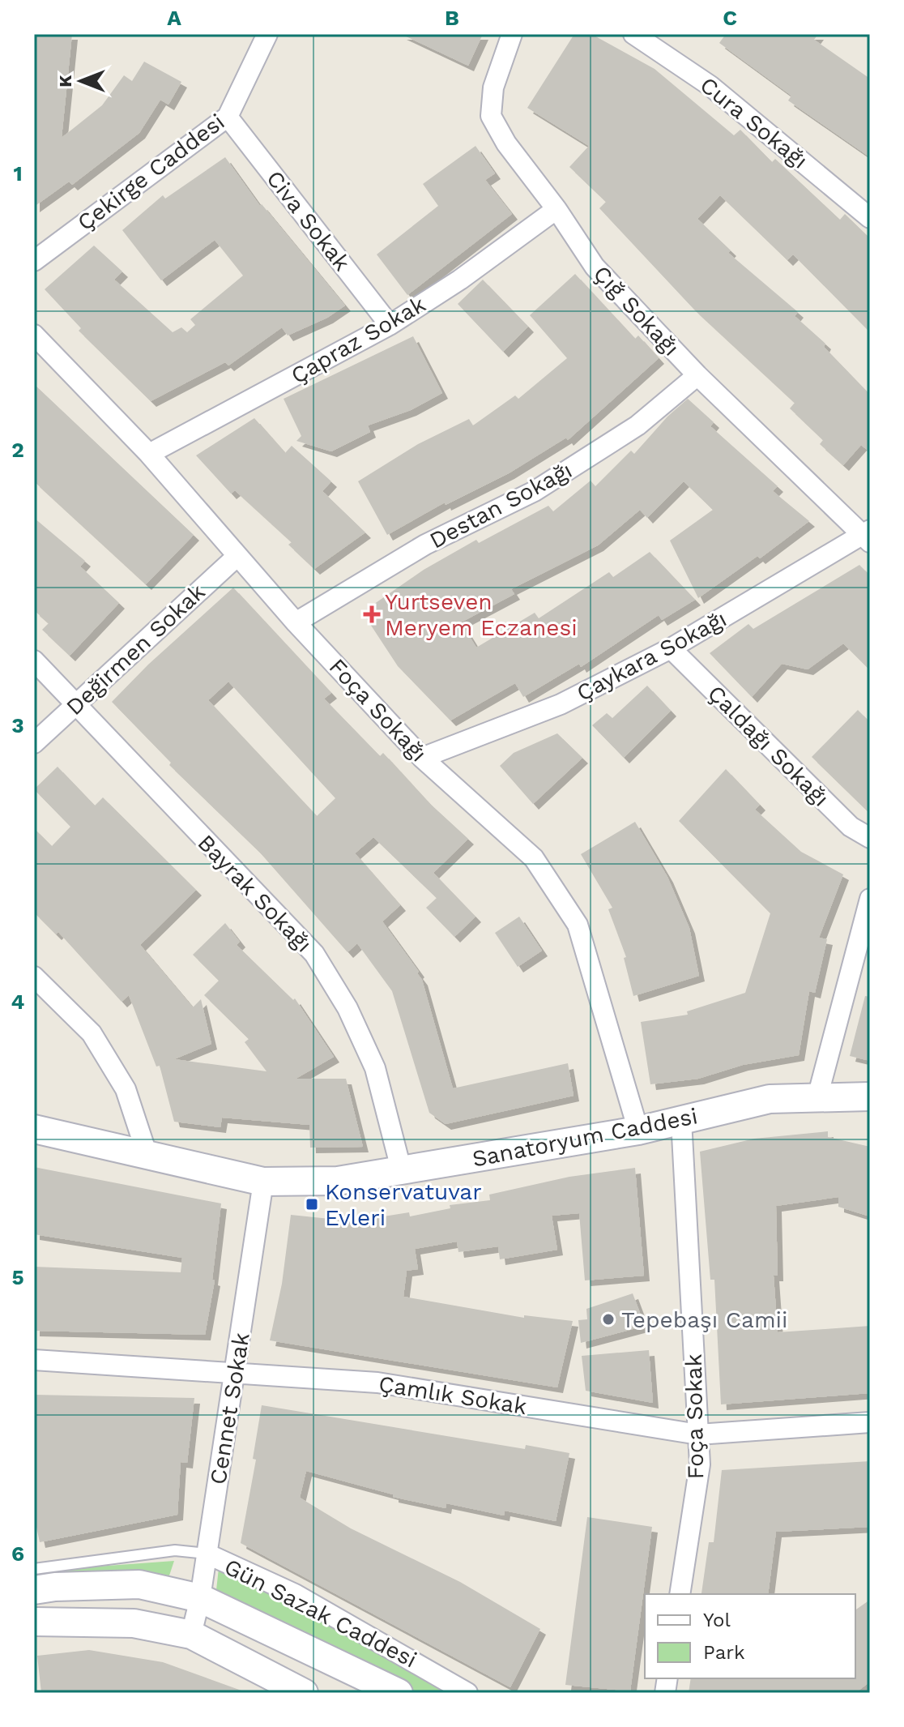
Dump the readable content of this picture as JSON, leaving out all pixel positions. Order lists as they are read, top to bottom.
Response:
{
  "streets": {
    "main road": ["Sanatoryum Caddesi", "Gün Sazak Caddesi"],
    "street": [
      "Cura Sokağı",
      "Çekirge Caddesi",
      "Civa Sokak",
      "Çığ Sokağı",
      "Çapraz Sokak",
      "Destan Sokağı",
      "Değirmen Sokak",
      "Çaykara Sokağı",
      "Foça Sokağı",
      "Çaldağı Sokağı",
      "Bayrak Sokağı",
      "Çamlık Sokak",
      "Cennet Sokak",
      "Foça Sokak"
    ]
  },
  "crossings": [
    ["Çekirge Caddesi", "Civa Sokak"],
    ["Civa Sokak", "Çapraz Sokak"],
    ["Çığ Sokağı", "Çapraz Sokak"],
    ["Çığ Sokağı", "Destan Sokağı"],
    ["Çığ Sokağı", "Çaykara Sokağı"],
    ["Çapraz Sokak", "Foça Sokağı"],
    ["Destan Sokağı", "Foça Sokağı"],
    ["Değirmen Sokak", "Foça Sokağı"],
    ["Değirmen Sokak", "Bayrak Sokağı"],
    ["Çaykara Sokağı", "Foça Sokağı"],
    ["Çaykara Sokağı", "Çaldağı Sokağı"],
    ["Foça Sokağı", "Sanatoryum Caddesi"],
    ["Bayrak Sokağı", "Sanatoryum Caddesi"],
    ["Sanatoryum Caddesi", "Cennet Sokak"],
    ["Sanatoryum Caddesi", "Foça Sokak"],
    ["Çamlık Sokak", "Cennet Sokak"],
    ["Çamlık Sokak", "Foça Sokak"],
    ["Cennet Sokak", "Gün Sazak Caddesi"]
  ],
  "places": {
    "health": ["Yurtseven Meryem Eczanesi"],
    "transit": ["Konservatuvar Evleri"],
    "other": ["Tepebaşı Camii"]
  },
  "legend": ["Yol", "Park"],
  "north": "left",
  "grid": {
    "columns": ["A", "B", "C"],
    "rows": [
      "1",
      "2",
      "3",
      "4",
      "5",
      "6"
    ]
  }
}
